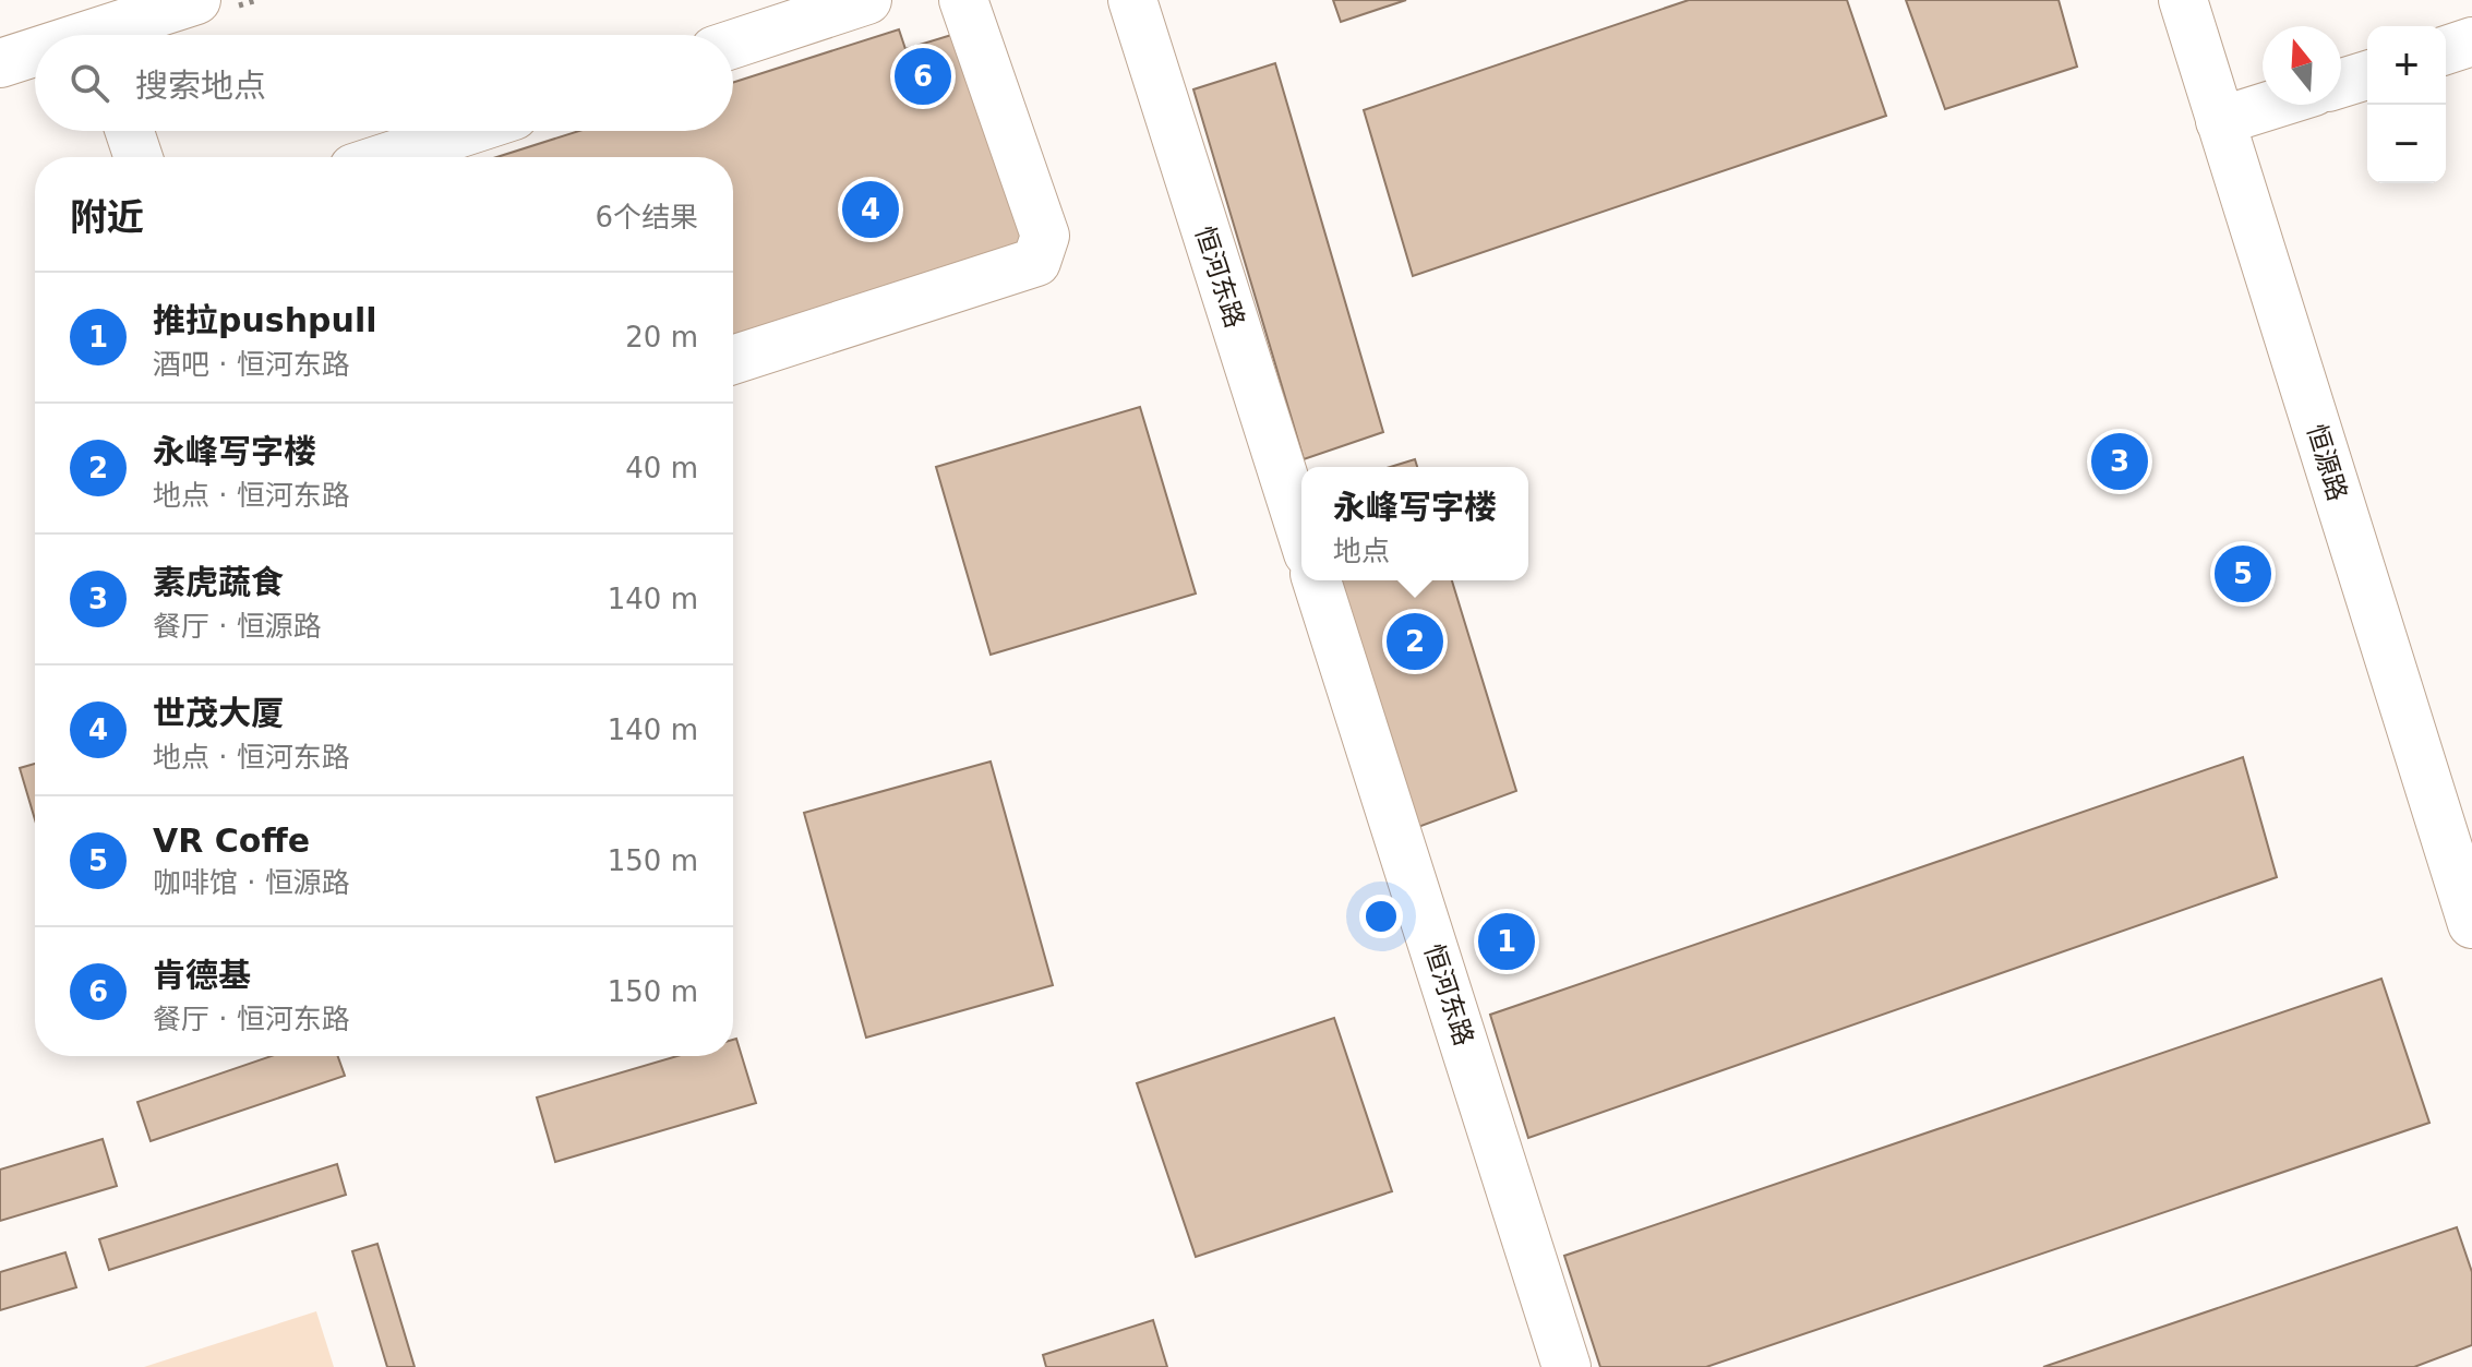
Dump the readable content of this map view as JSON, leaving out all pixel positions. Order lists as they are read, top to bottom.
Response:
{
  "streets": {
    "street": ["恒河东路", "恒源路"]
  },
  "north": "top",
  "page": {
    "map_buttons": ["+", "−"],
    "search": "搜索地点",
    "pins": [
      "6",
      "4",
      "3",
      "5",
      "2",
      "1"
    ],
    "heading": ["附近", "6个结果"],
    "list": [
      {
        "mark": "1",
        "name": "推拉pushpull",
        "note": "酒吧 · 恒河东路",
        "value": "20 m"
      },
      {
        "mark": "2",
        "name": "永峰写字楼",
        "note": "地点 · 恒河东路",
        "value": "40 m"
      },
      {
        "mark": "3",
        "name": "素虎蔬食",
        "note": "餐厅 · 恒源路",
        "value": "140 m"
      },
      {
        "mark": "4",
        "name": "世茂大厦",
        "note": "地点 · 恒河东路",
        "value": "140 m"
      },
      {
        "mark": "5",
        "name": "VR Coffe",
        "note": "咖啡馆 · 恒源路",
        "value": "150 m"
      },
      {
        "mark": "6",
        "name": "肯德基",
        "note": "餐厅 · 恒河东路",
        "value": "150 m"
      }
    ],
    "popup": ["永峰写字楼", "地点"]
  }
}
